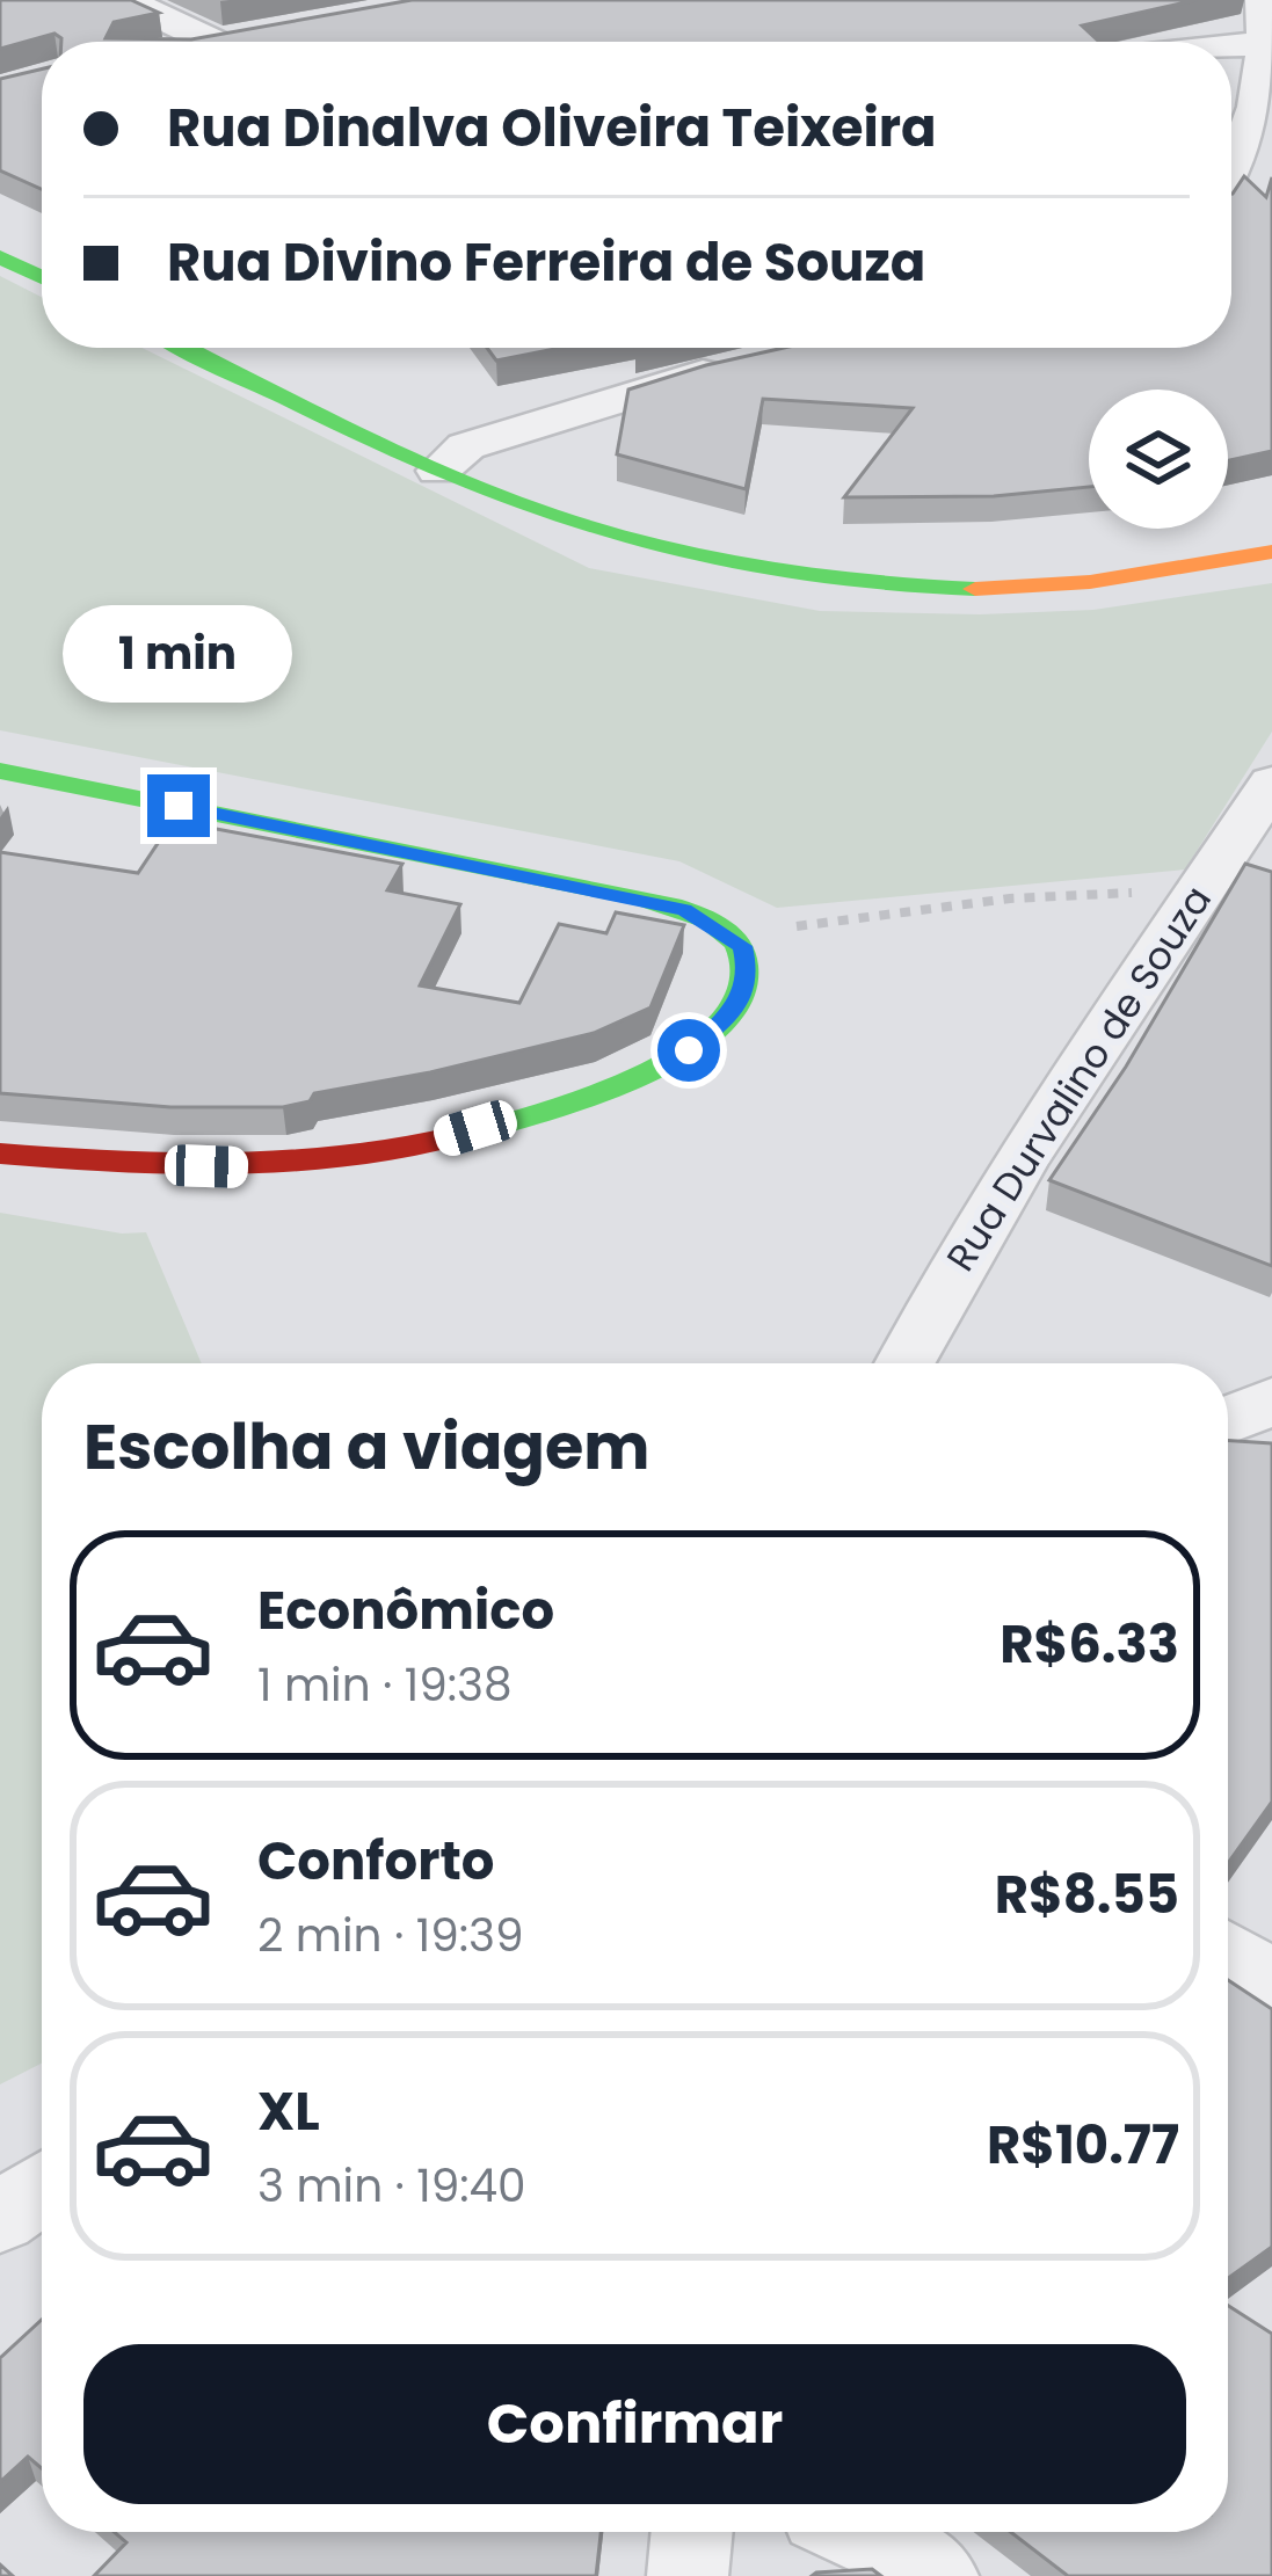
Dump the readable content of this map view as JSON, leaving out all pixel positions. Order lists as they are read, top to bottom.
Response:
{
  "streets": {
    "street": ["Rua Durvalino de Souza"]
  },
  "page": {
    "banner": ["Rua Dinalva Oliveira Teixeira", "Rua Divino Ferreira de Souza"],
    "bubble": "1 min",
    "heading": "Escolha a viagem",
    "list": [
      {
        "name": "Econômico",
        "note": "1 min · 19:38",
        "value": "R$6.33"
      },
      {
        "name": "Conforto",
        "note": "2 min · 19:39",
        "value": "R$8.55"
      },
      {
        "name": "XL",
        "note": "3 min · 19:40",
        "value": "R$10.77"
      }
    ],
    "buttons": "Confirmar"
  }
}
